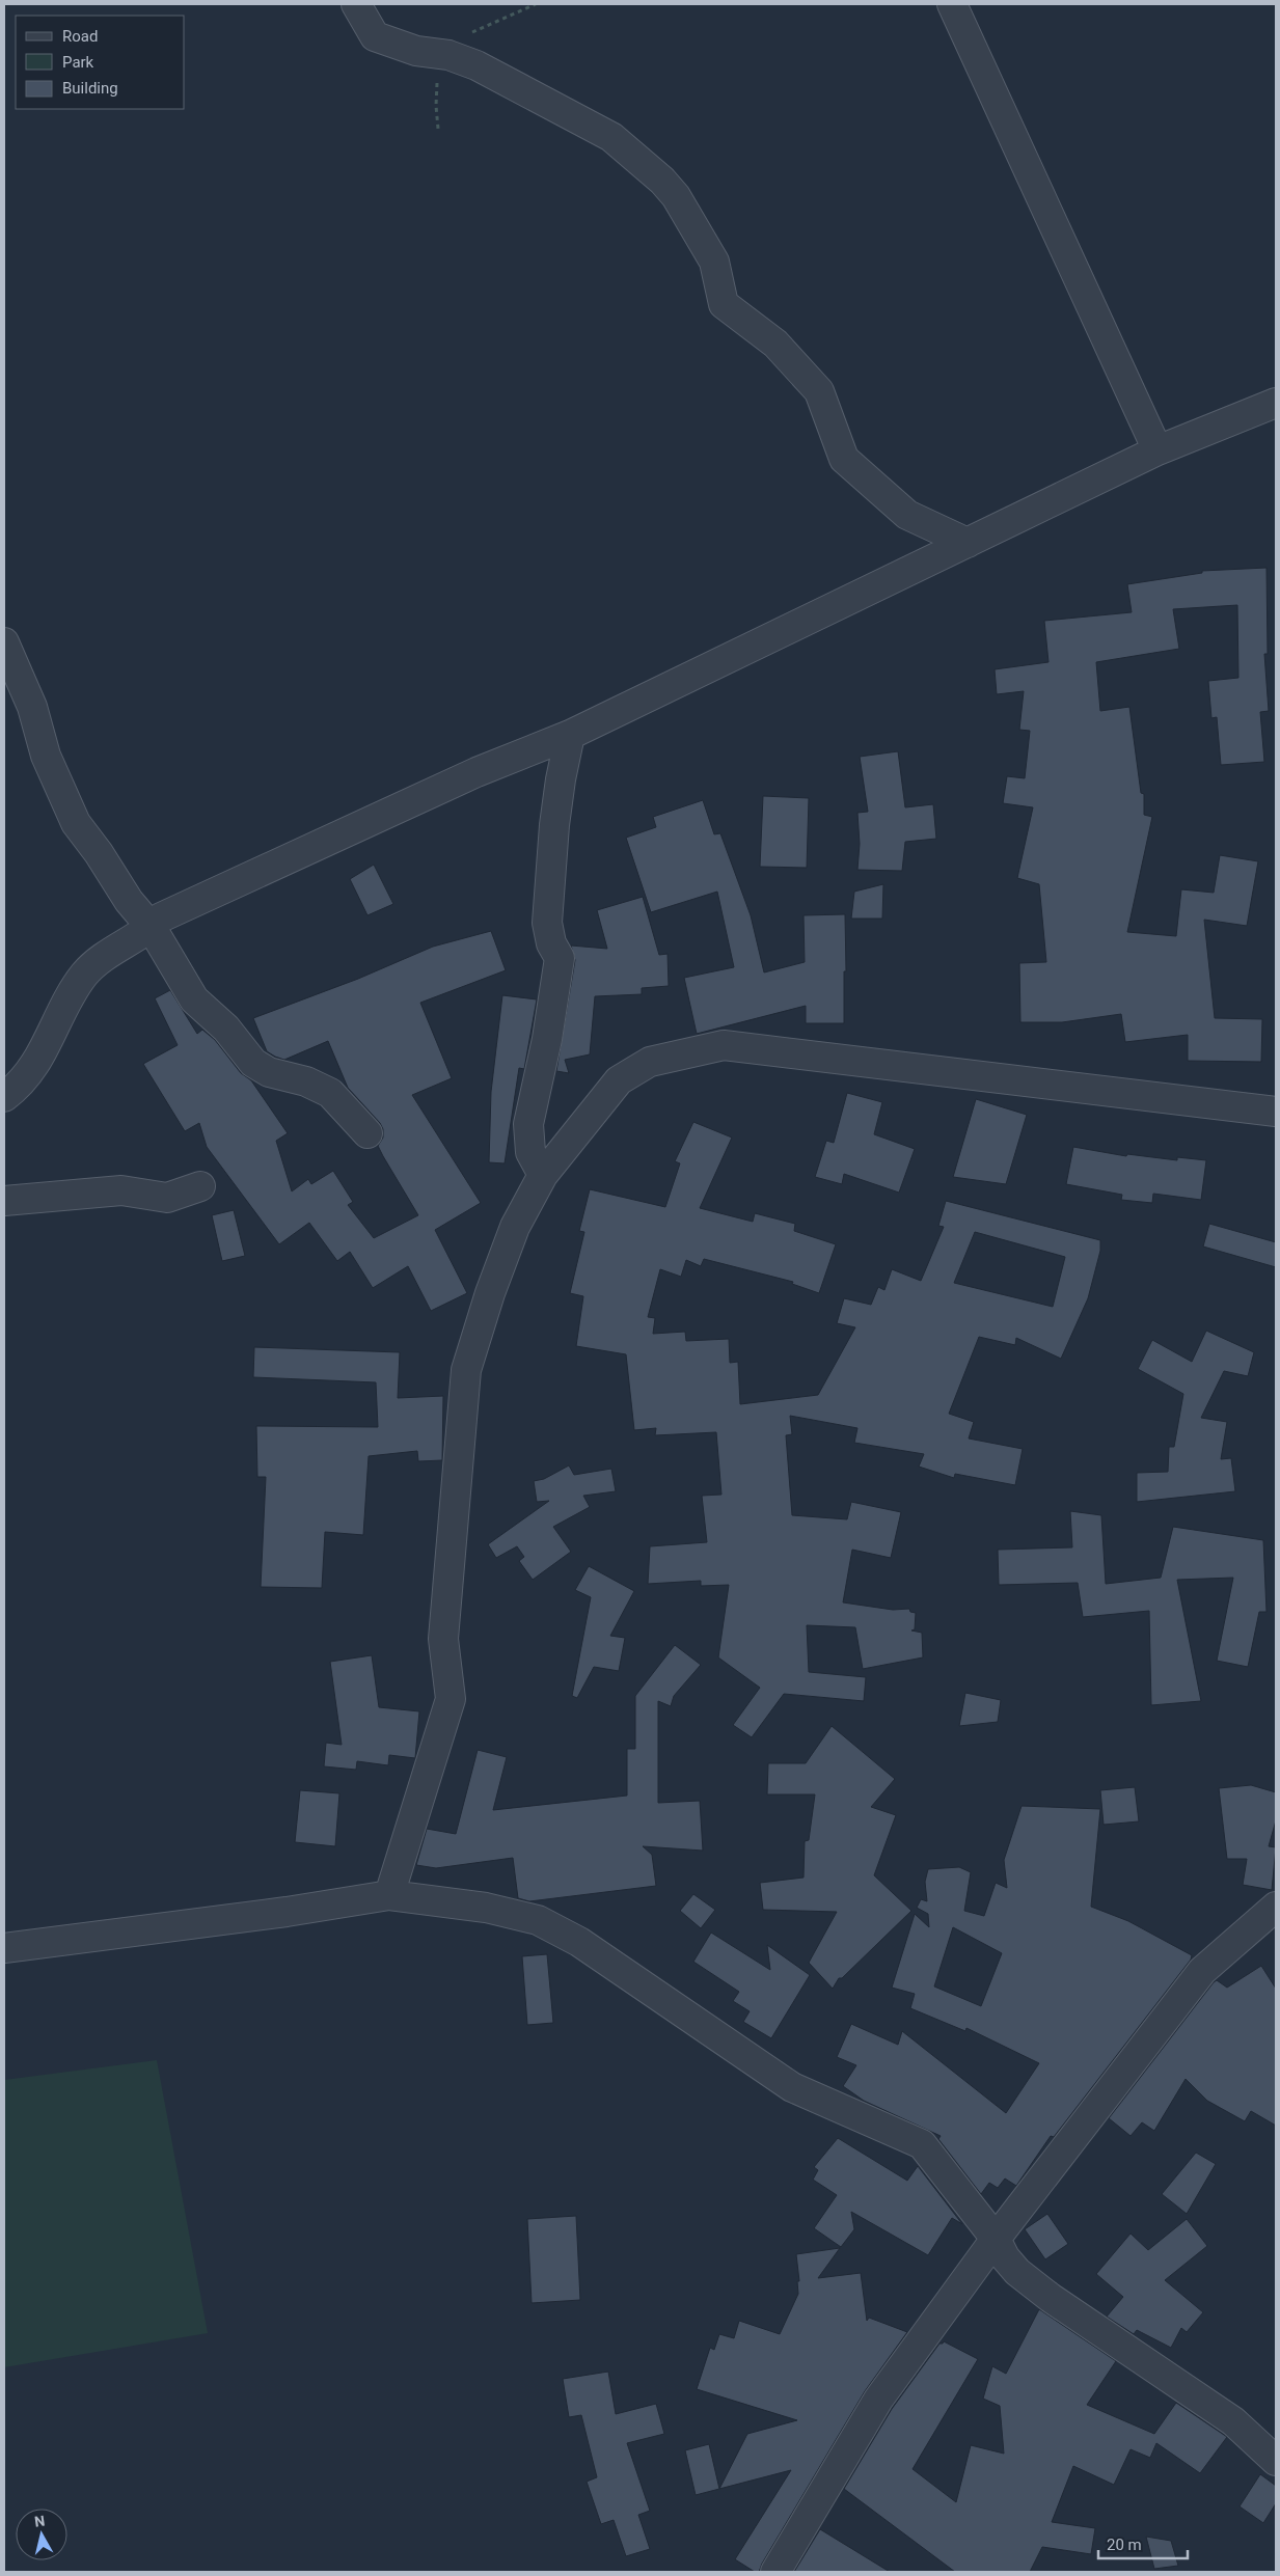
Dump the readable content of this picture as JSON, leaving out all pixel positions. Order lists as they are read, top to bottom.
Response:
{
  "legend": ["Road", "Park", "Building"],
  "scale_bar": "20 m",
  "north": "top"
}
